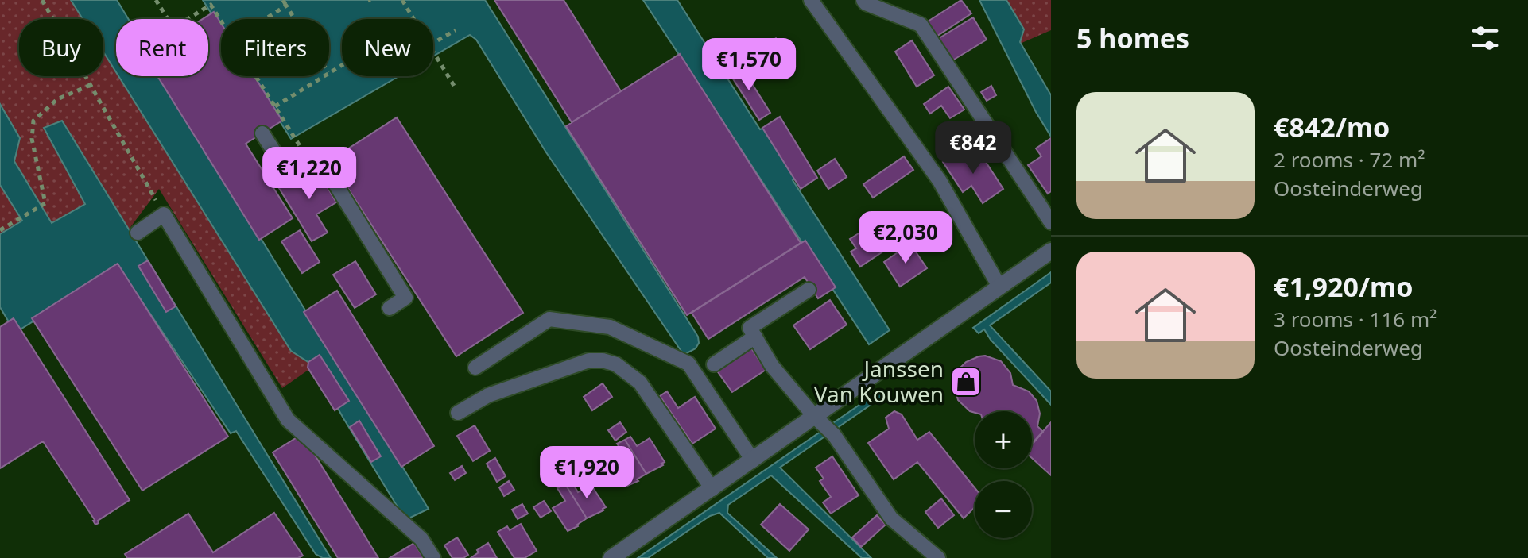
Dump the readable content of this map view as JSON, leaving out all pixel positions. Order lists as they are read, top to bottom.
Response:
{
  "places": {
    "shop": ["Janssen Van Kouwen"]
  },
  "page": {
    "heading": "5 homes",
    "chip": [
      "Buy",
      "Rent",
      "Filters",
      "New"
    ],
    "price": [
      "€1,570",
      "€842",
      "€1,220",
      "€2,030",
      "€1,920"
    ],
    "list": [
      {
        "name": "€842/mo",
        "note": "2 rooms · 72 m² · Oosteinderweg"
      },
      {
        "name": "€1,920/mo",
        "note": "3 rooms · 116 m² · Oosteinderweg"
      }
    ],
    "map_buttons": ["+", "−"]
  }
}
